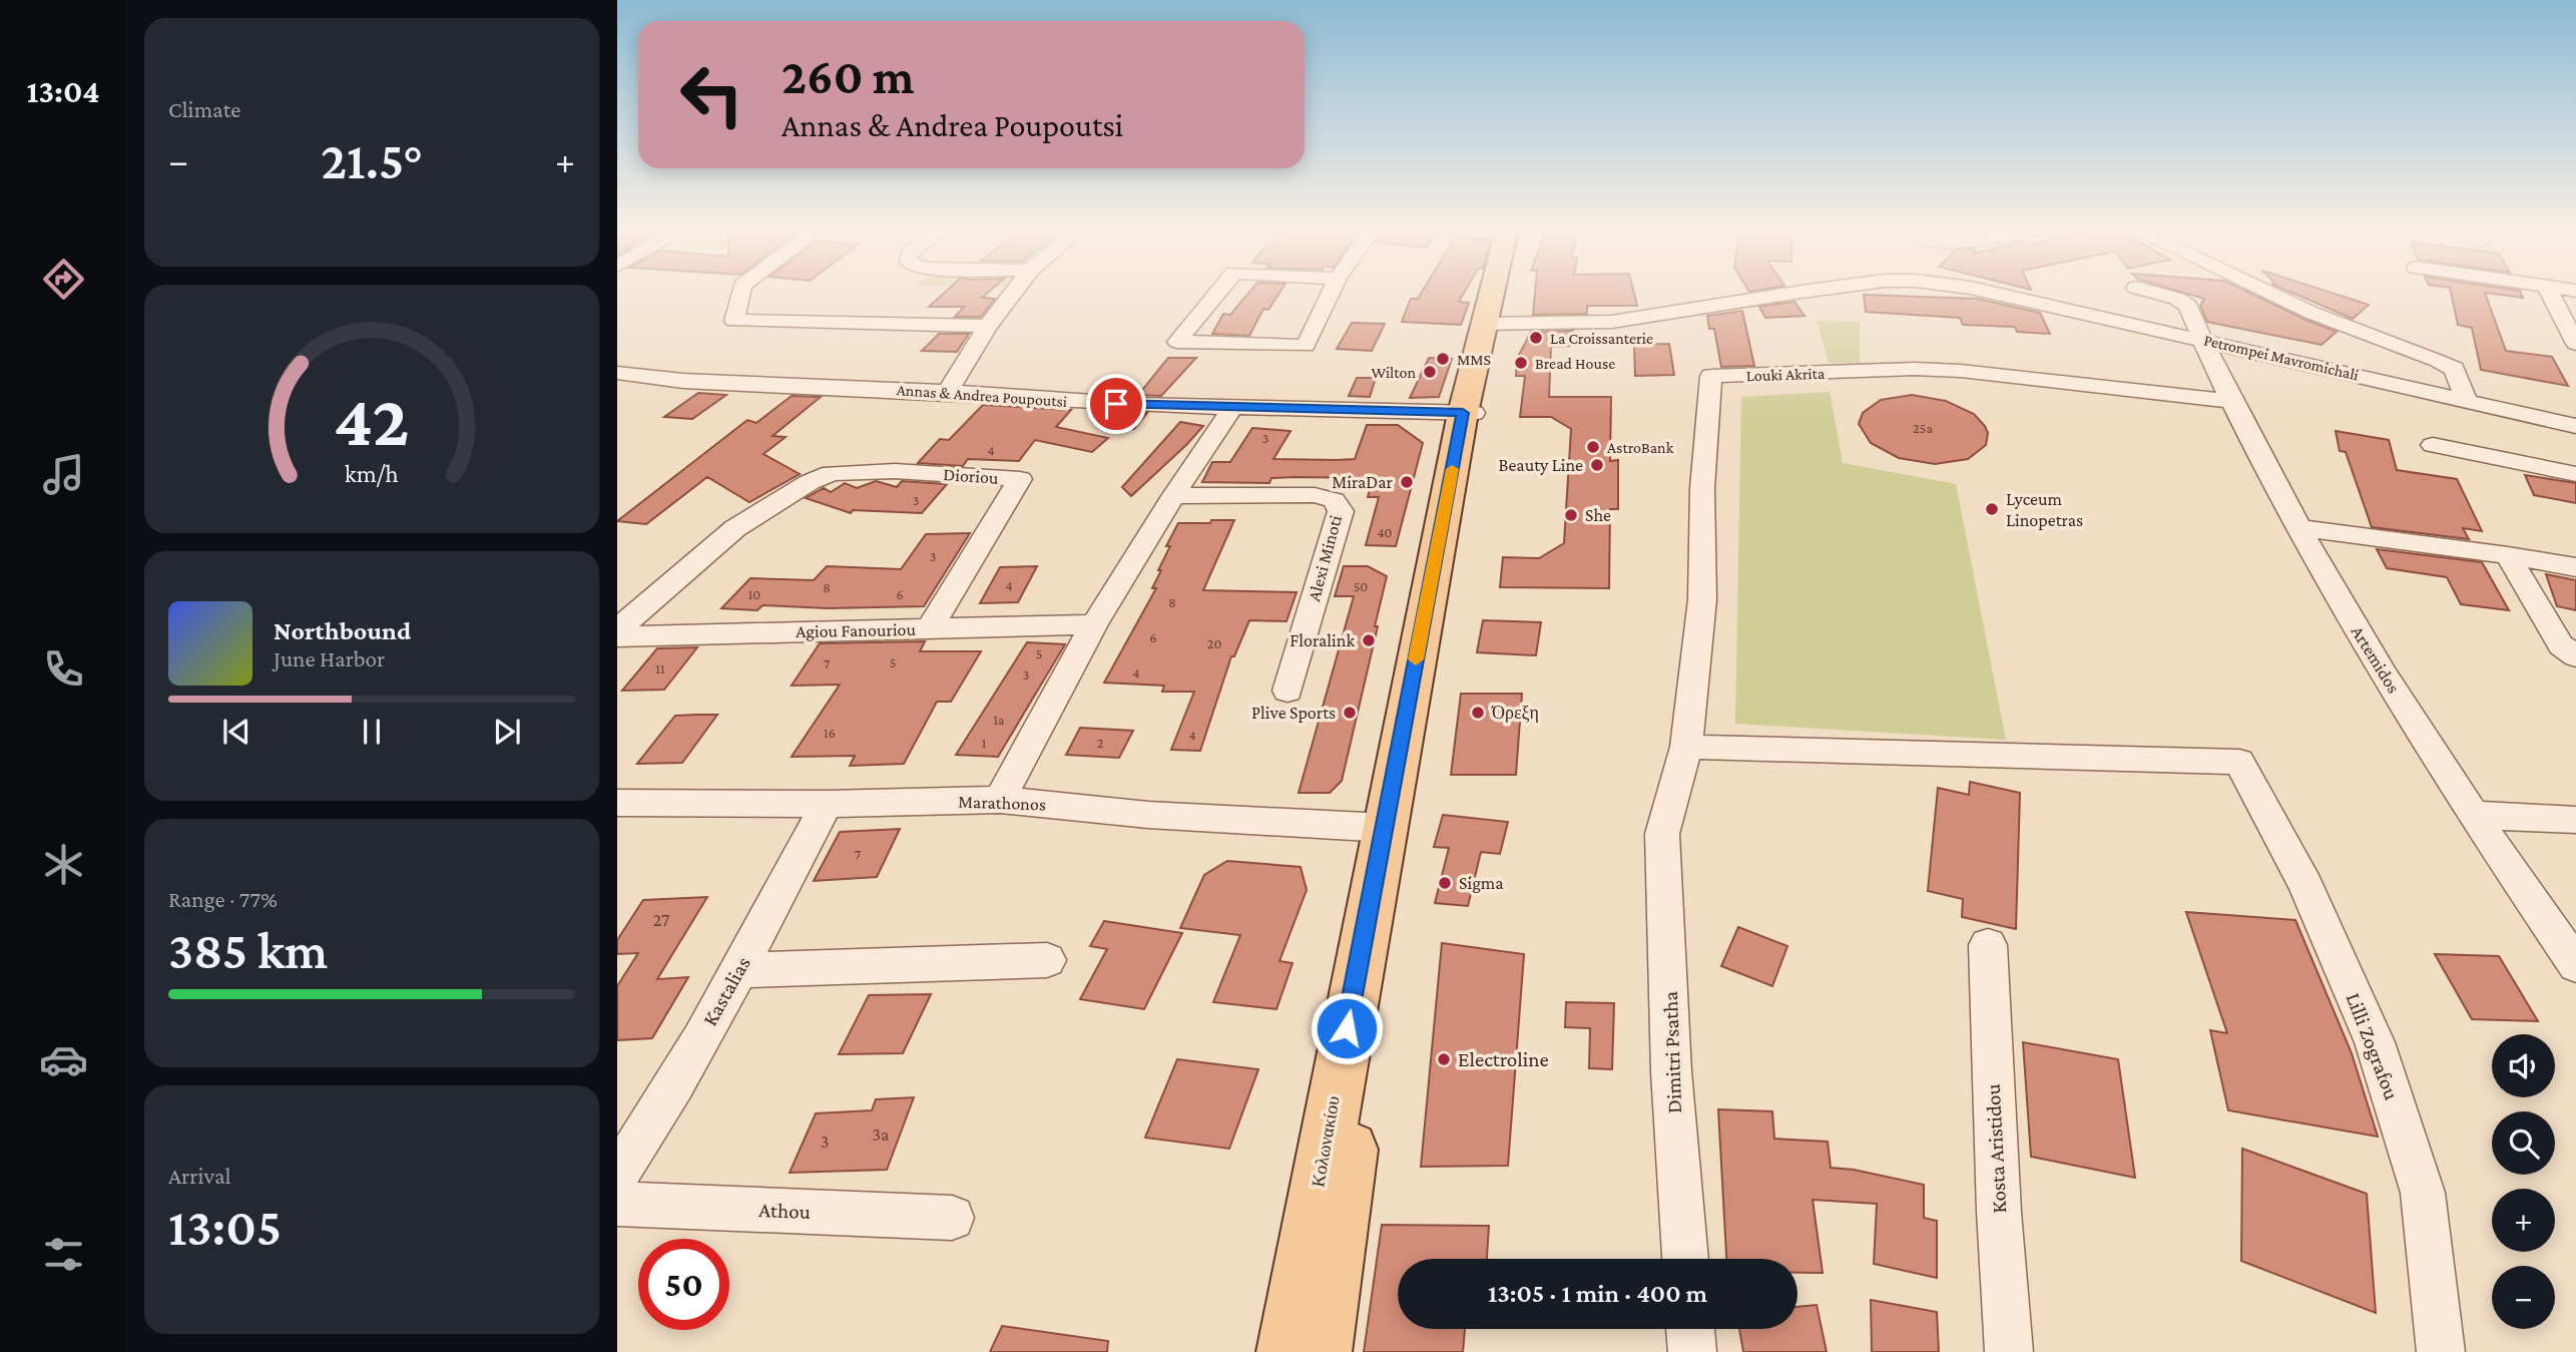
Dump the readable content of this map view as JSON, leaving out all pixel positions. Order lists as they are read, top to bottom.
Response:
{
  "streets": {
    "main road": ["Κολωνακίου"],
    "street": [
      "Petrompei Mavromichali",
      "Louki Akrita",
      "Annas & Andrea Poupoutsi",
      "Dioriou",
      "Alexi Minoti",
      "Agiou Fanouriou",
      "Artemidos",
      "Marathonos",
      "Kastalias",
      "Lilli Zografou",
      "Dimitri Psatha",
      "Kosta Aristidou",
      "Athou"
    ]
  },
  "crossings": [
    ["Petrompei Mavromichali", "Artemidos"],
    ["Petrompei Mavromichali", "Κολωνακίου"],
    ["Louki Akrita", "Artemidos"],
    ["Louki Akrita", "Lilli Zografou"],
    ["Louki Akrita", "Dimitri Psatha"],
    ["Annas & Andrea Poupoutsi", "Κολωνακίου"],
    ["Dioriou", "Agiou Fanouriou"],
    ["Marathonos", "Kastalias"],
    ["Marathonos", "Κολωνακίου"],
    ["Lilli Zografou", "Dimitri Psatha"]
  ],
  "places": [
    "La Croissanterie",
    "MMS",
    "Bread House",
    "Wilton",
    "AstroBank",
    "Beauty Line",
    "MiraDar",
    "Lyceum Linopetras",
    "She",
    "Floralink",
    "Plive Sports",
    "Όρεξη",
    "Sigma",
    "Electroline"
  ],
  "house_numbers": [
    "25a",
    "3",
    "4",
    "3",
    "40",
    "3",
    "4",
    "50",
    "8",
    "10",
    "6",
    "8",
    "6",
    "20",
    "5",
    "5",
    "7",
    "11",
    "4",
    "3",
    "1a",
    "16",
    "4",
    "1",
    "2",
    "7",
    "27",
    "3a",
    "3"
  ],
  "page": {
    "tabs": "13:04",
    "tile": [
      "Climate",
      ["Range · 77%", "385 km"],
      ["Arrival", "13:05"]
    ],
    "turn": ["260 m", "Annas & Andrea Poupoutsi"],
    "heat": ["−", "21.5°", "+"],
    "song": ["Northbound", "June Harbor"],
    "map_buttons": ["+", "−"],
    "limit": "50",
    "trip": "13:05 · 1 min · 400 m",
    "gauge": ["42", "km/h"]
  }
}
